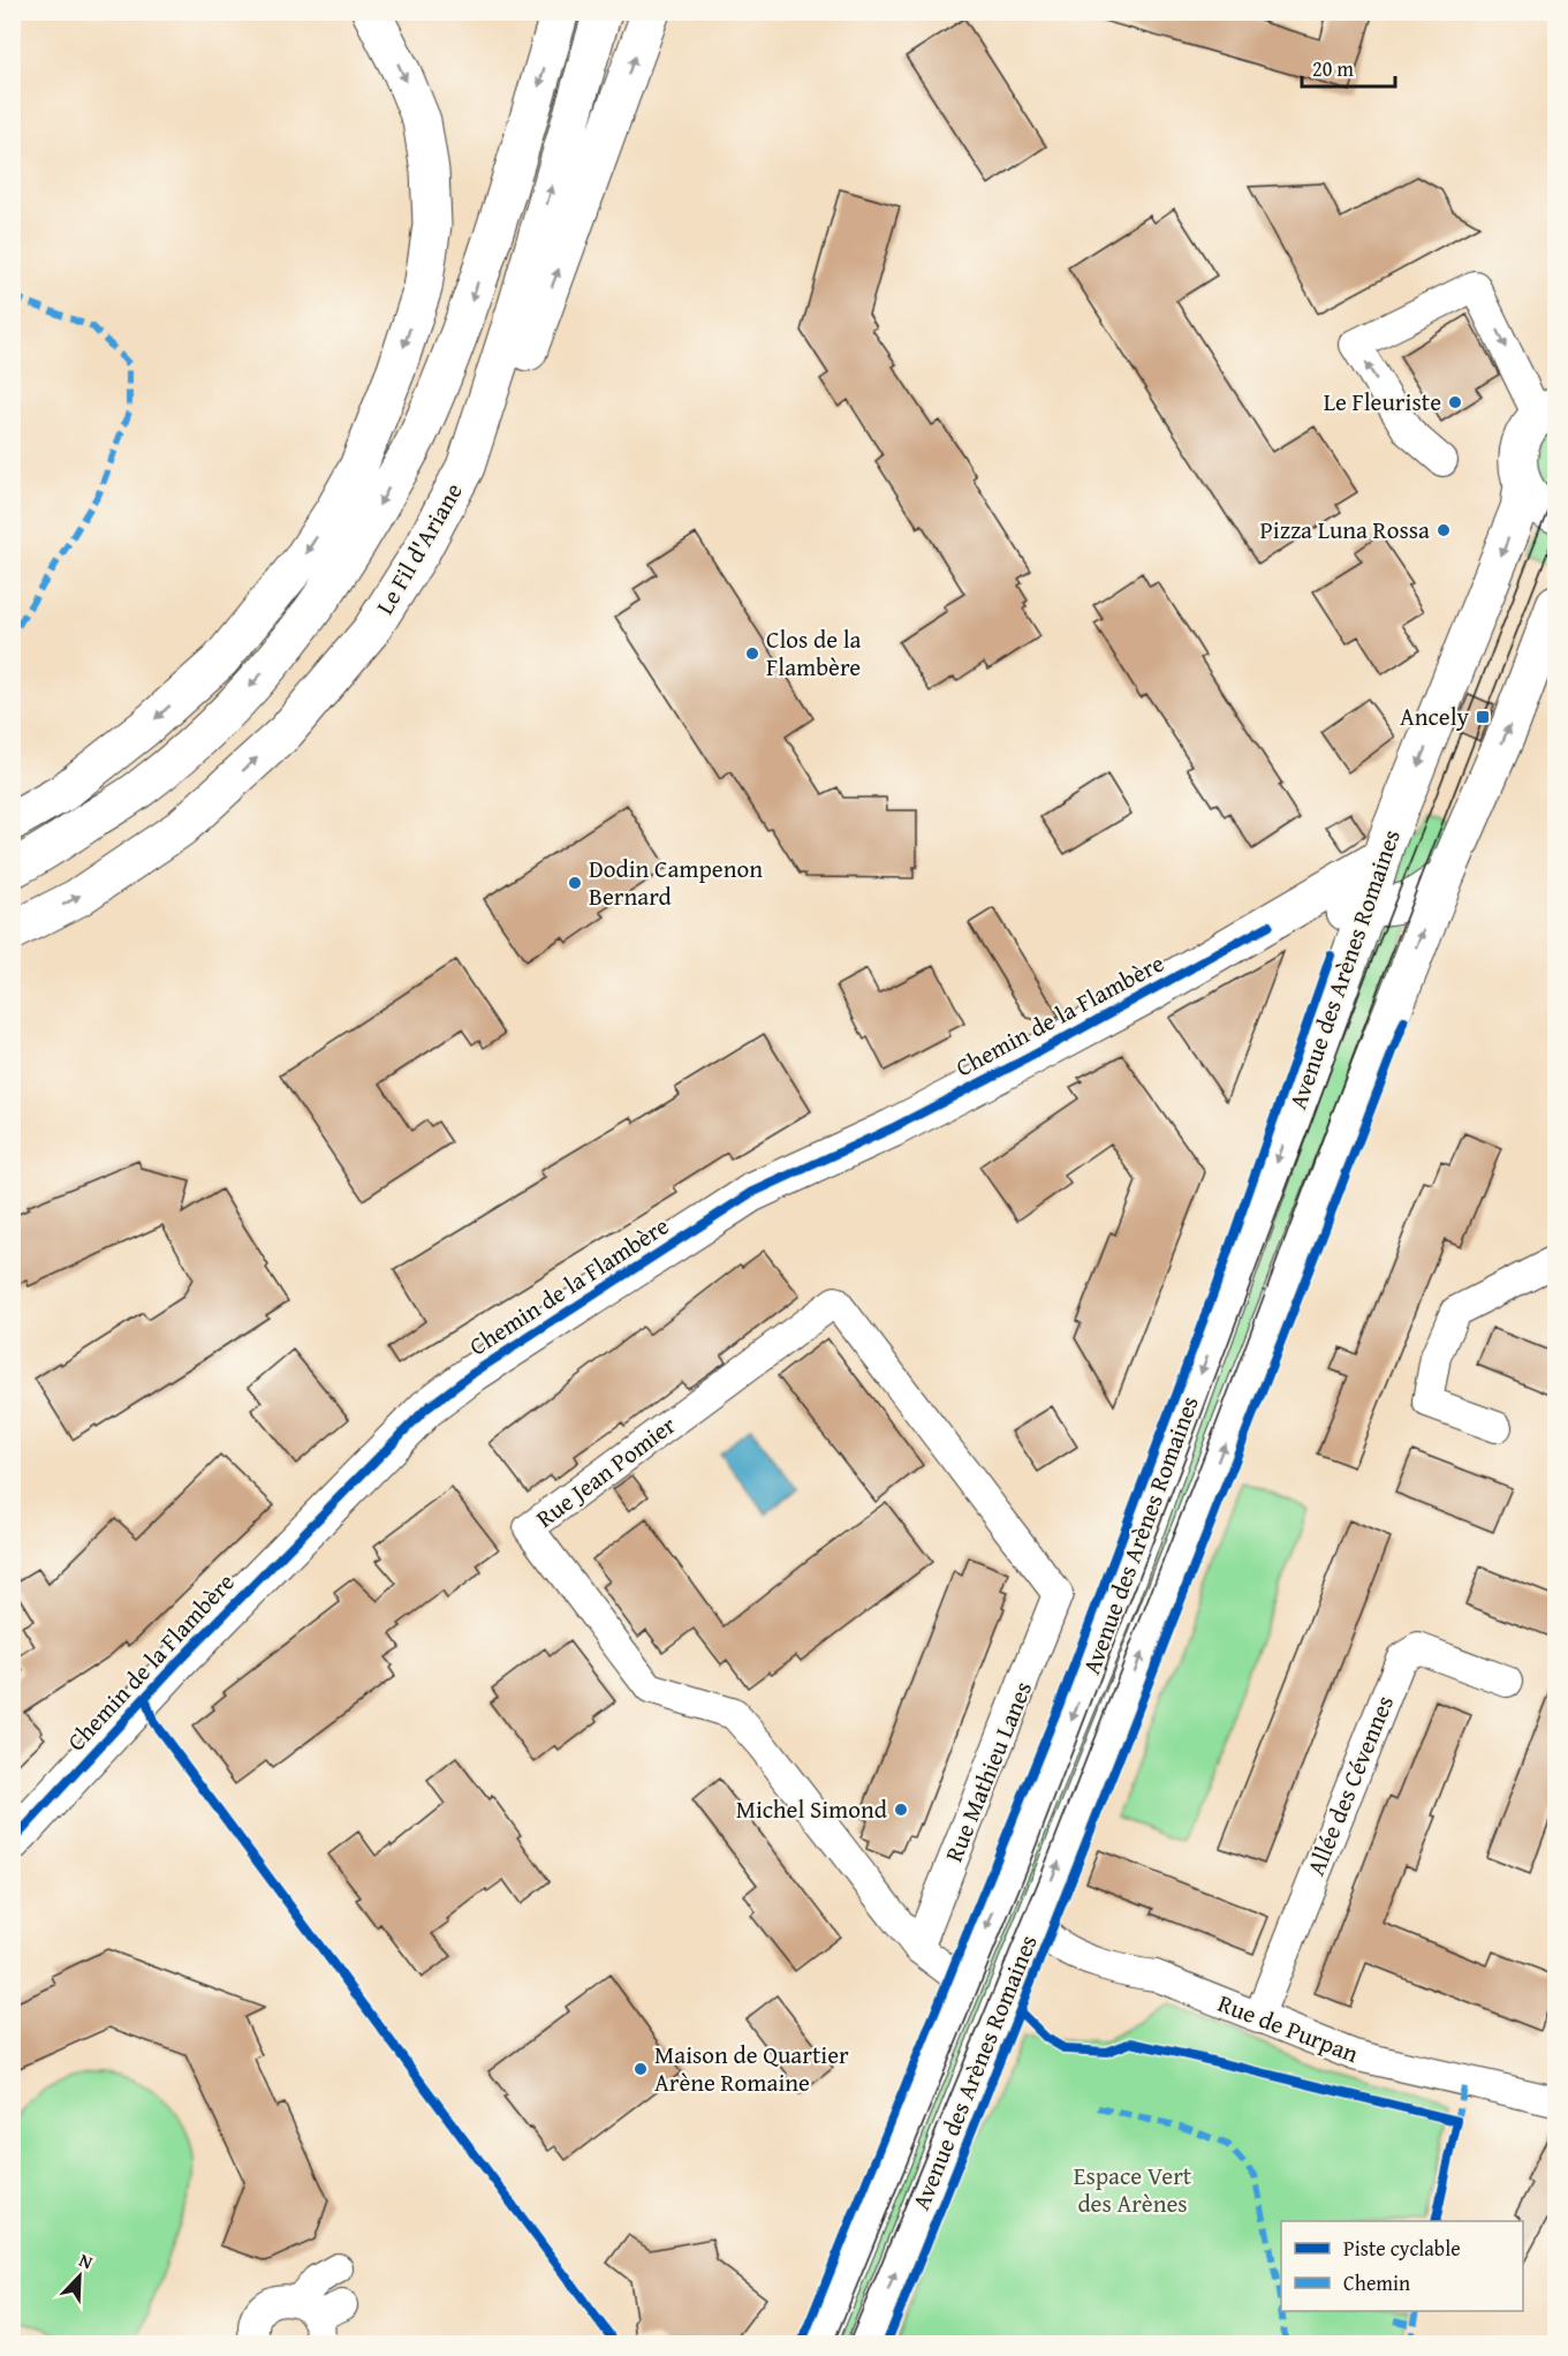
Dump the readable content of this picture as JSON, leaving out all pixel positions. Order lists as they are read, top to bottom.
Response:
{
  "streets": {
    "main road": ["Le Fil d'Ariane", "Avenue des Arènes Romaines", "Chemin de la Flambère"],
    "street": [
      "Rue Jean Pomier",
      "Rue Mathieu Lanes",
      "Allée des Cévennes",
      "Rue de Purpan"
    ]
  },
  "crossings": [
    ["Avenue des Arènes Romaines", "Chemin de la Flambère"],
    ["Avenue des Arènes Romaines", "Rue Jean Pomier"],
    ["Avenue des Arènes Romaines", "Rue de Purpan"],
    ["Rue Jean Pomier", "Rue Mathieu Lanes"],
    ["Allée des Cévennes", "Rue de Purpan"]
  ],
  "parks": ["Espace Vert des Arènes"],
  "places": {
    "other": [
      "Le Fleuriste",
      "Pizza Luna Rossa",
      "Clos de la Flambère",
      "Dodin Campenon Bernard",
      "Michel Simond",
      "Maison de Quartier Arène Romaine"
    ],
    "transit": ["Ancely"]
  },
  "legend": ["Piste cyclable", "Chemin"],
  "scale_bar": "20 m",
  "north": "top right"
}
